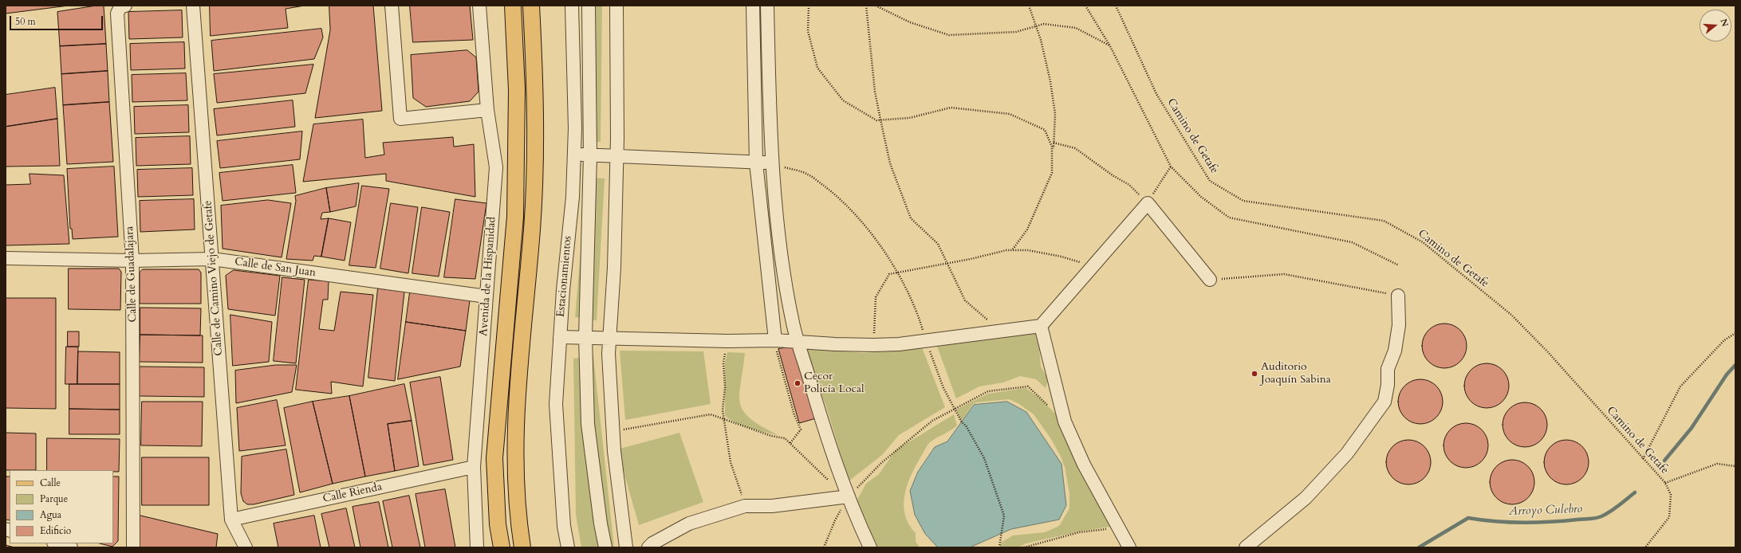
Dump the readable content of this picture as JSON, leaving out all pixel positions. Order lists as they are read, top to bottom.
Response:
{
  "streets": {
    "main road": ["Avenida de la Hispanidad"],
    "street": [
      "Calle de San Juan",
      "Calle de Guadalajara",
      "Estacionamientos",
      "Calle de Camino Viejo de Getafe",
      "Calle Rienda"
    ],
    "path": ["Camino de Getafe"]
  },
  "crossings": [
    ["Calle de San Juan", "Calle de Guadalajara"],
    ["Calle de San Juan", "Avenida de la Hispanidad"],
    ["Calle de San Juan", "Calle de Camino Viejo de Getafe"],
    ["Avenida de la Hispanidad", "Calle Rienda"],
    ["Calle de Camino Viejo de Getafe", "Calle Rienda"]
  ],
  "water": ["Arroyo Culebro"],
  "places": ["Auditorio Joaquín Sabina", "Cecor Policía Local"],
  "legend": [
    "Calle",
    "Parque",
    "Agua",
    "Edificio"
  ],
  "scale_bar": "50 m",
  "north": "right"
}
